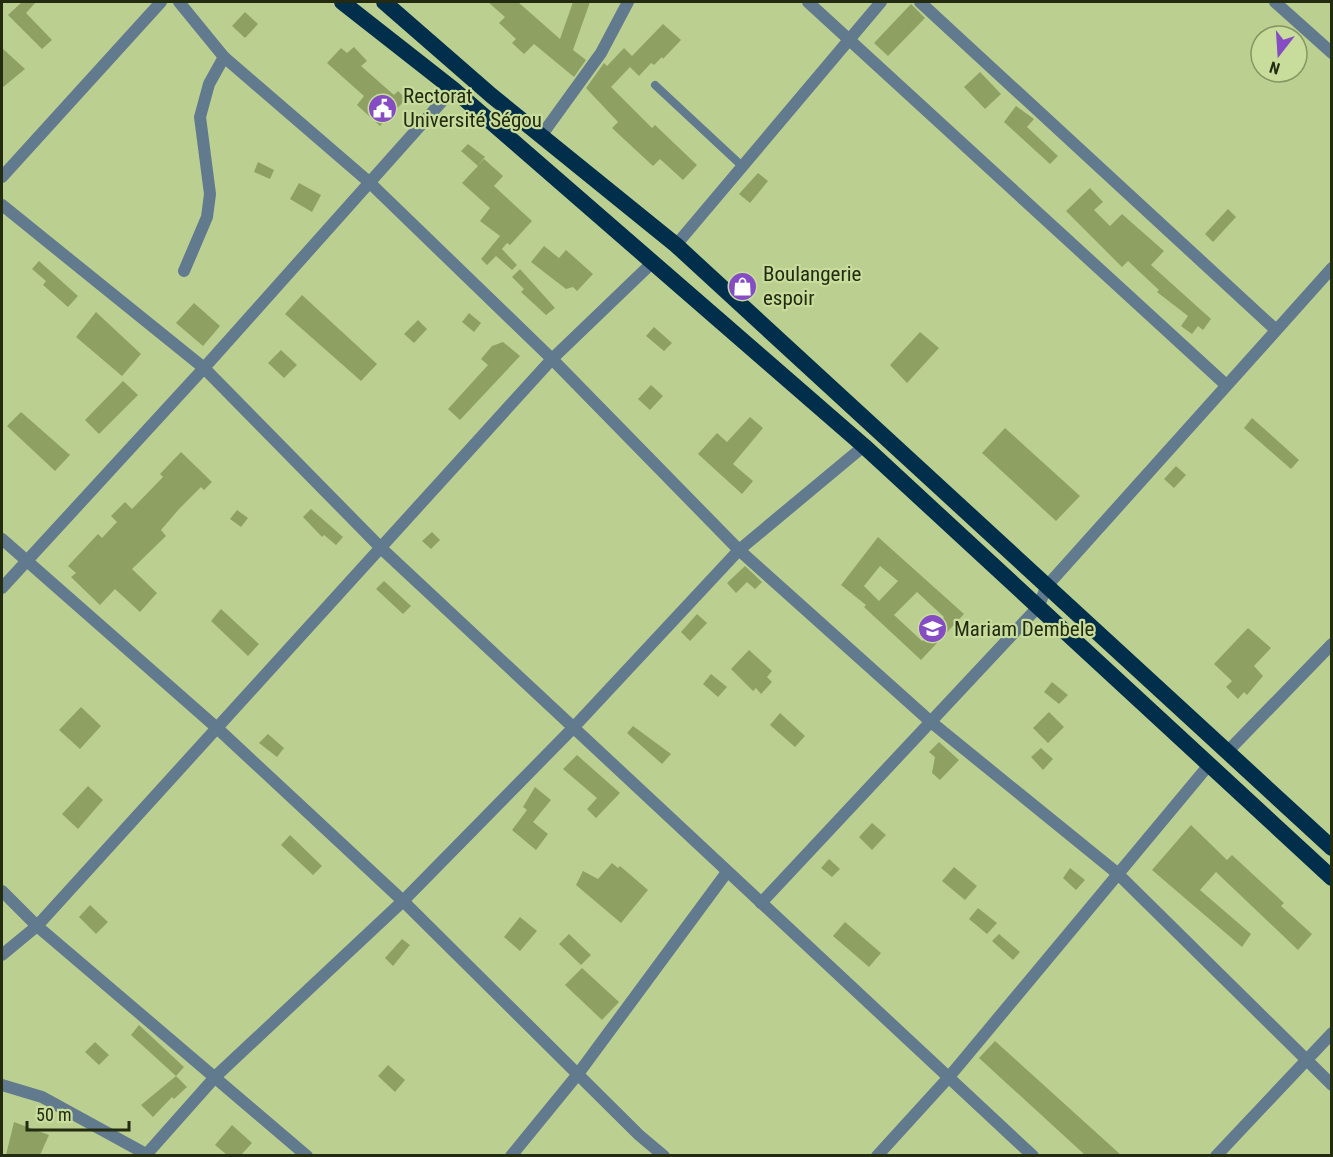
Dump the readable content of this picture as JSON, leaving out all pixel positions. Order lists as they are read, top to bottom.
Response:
{
  "places": {
    "public building": ["Rectorat Université Ségou"],
    "shop": ["Boulangerie espoir"],
    "school or university": ["Mariam Dembele"]
  },
  "scale_bar": "50 m",
  "north": "bottom"
}
